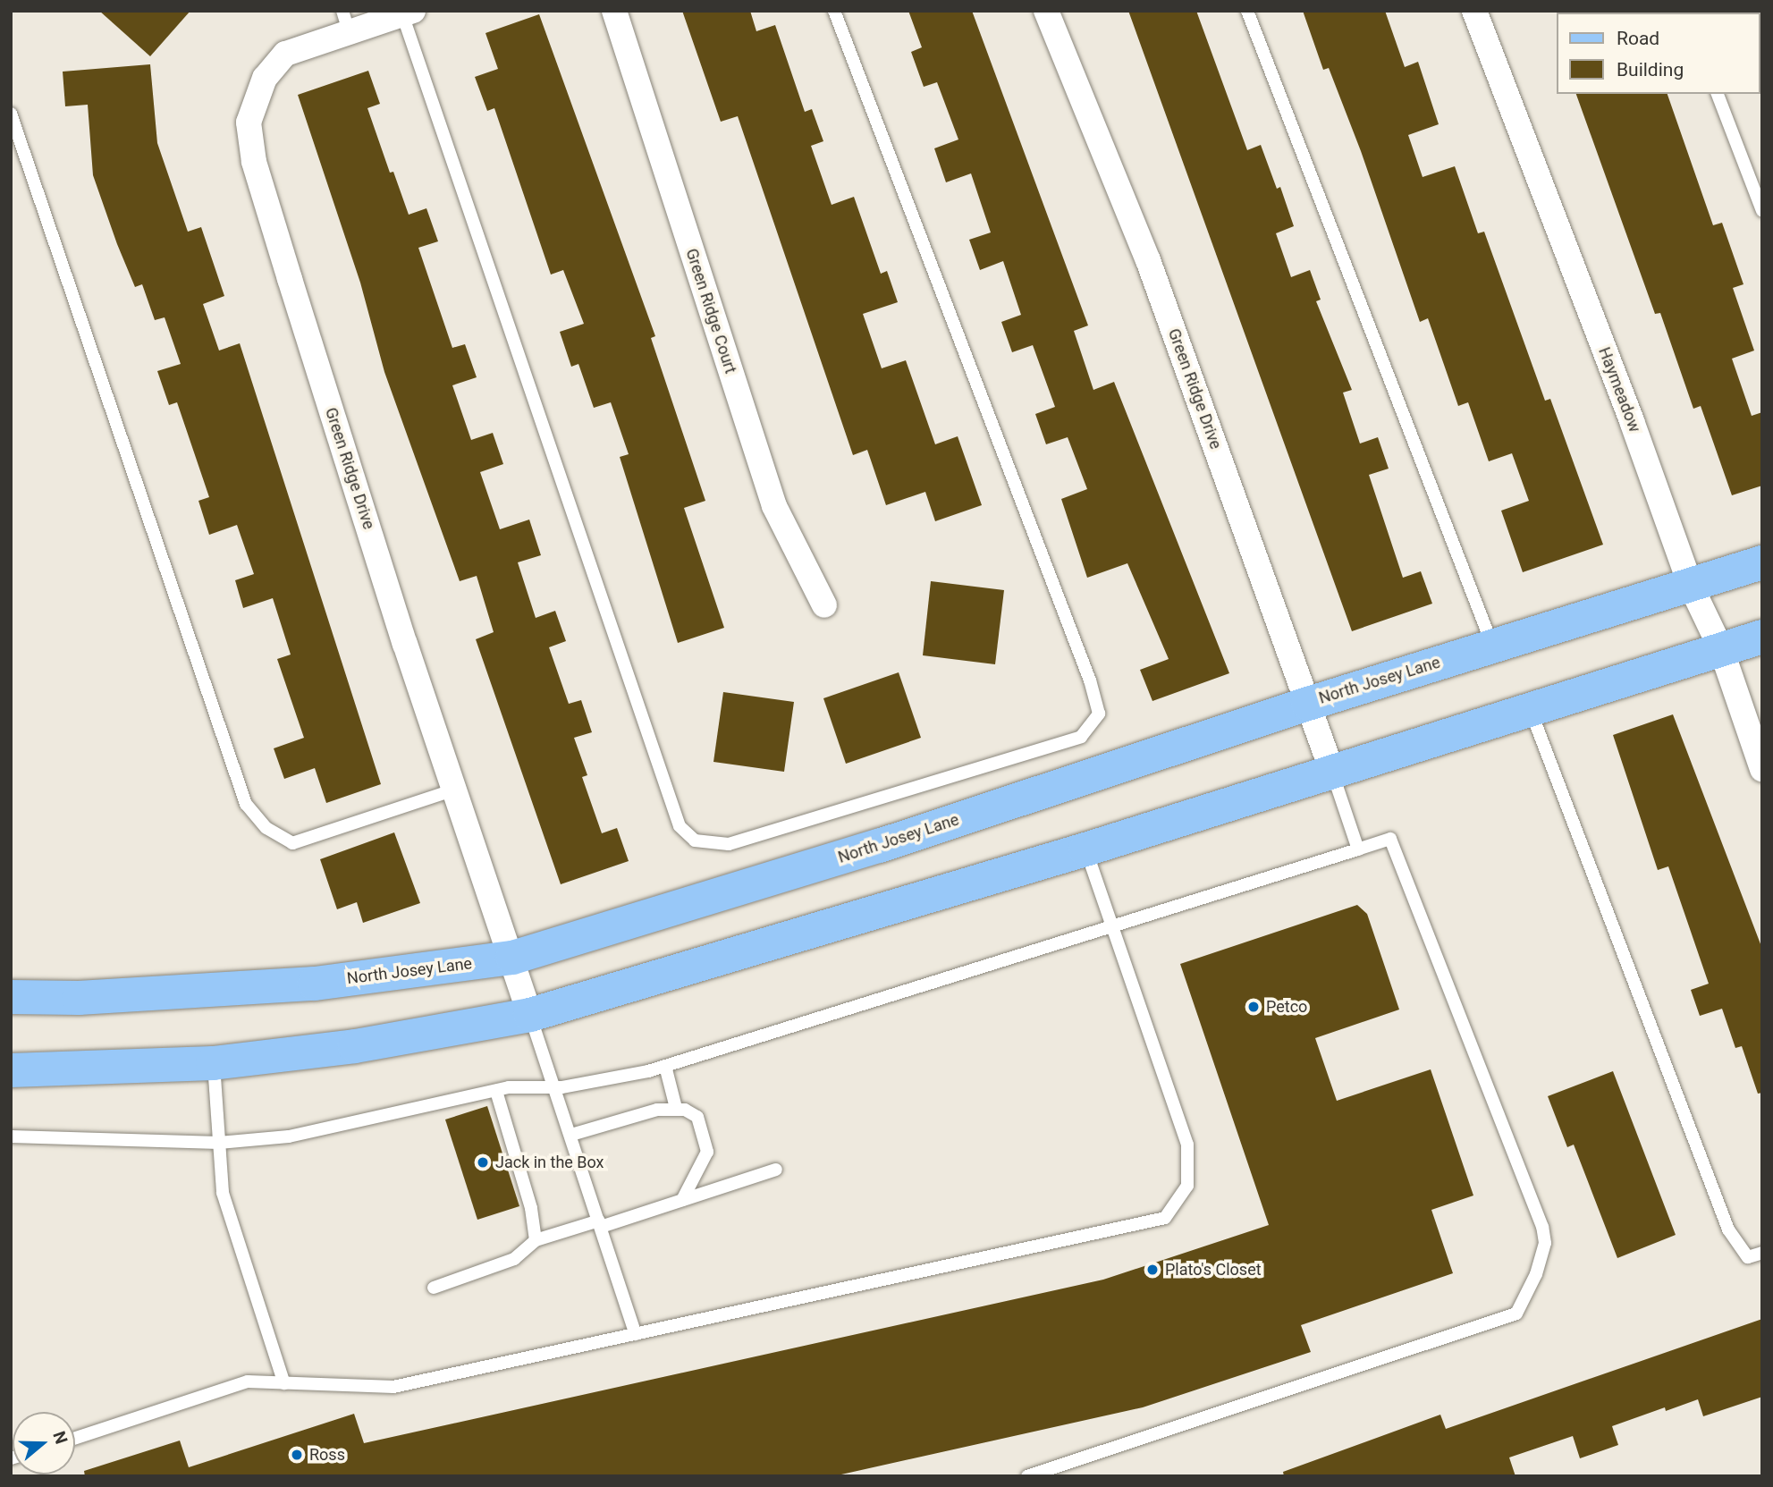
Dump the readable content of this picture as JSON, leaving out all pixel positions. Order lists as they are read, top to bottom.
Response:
{
  "streets": {
    "main road": ["North Josey Lane"],
    "street": ["Green Ridge Court", "Green Ridge Drive", "Haymeadow"]
  },
  "crossings": [
    ["Green Ridge Drive", "North Josey Lane"],
    ["Haymeadow", "North Josey Lane"]
  ],
  "places": [
    "Petco",
    "Jack in the Box",
    "Plato's Closet",
    "Ross"
  ],
  "legend": ["Road", "Building"],
  "north": "right"
}
